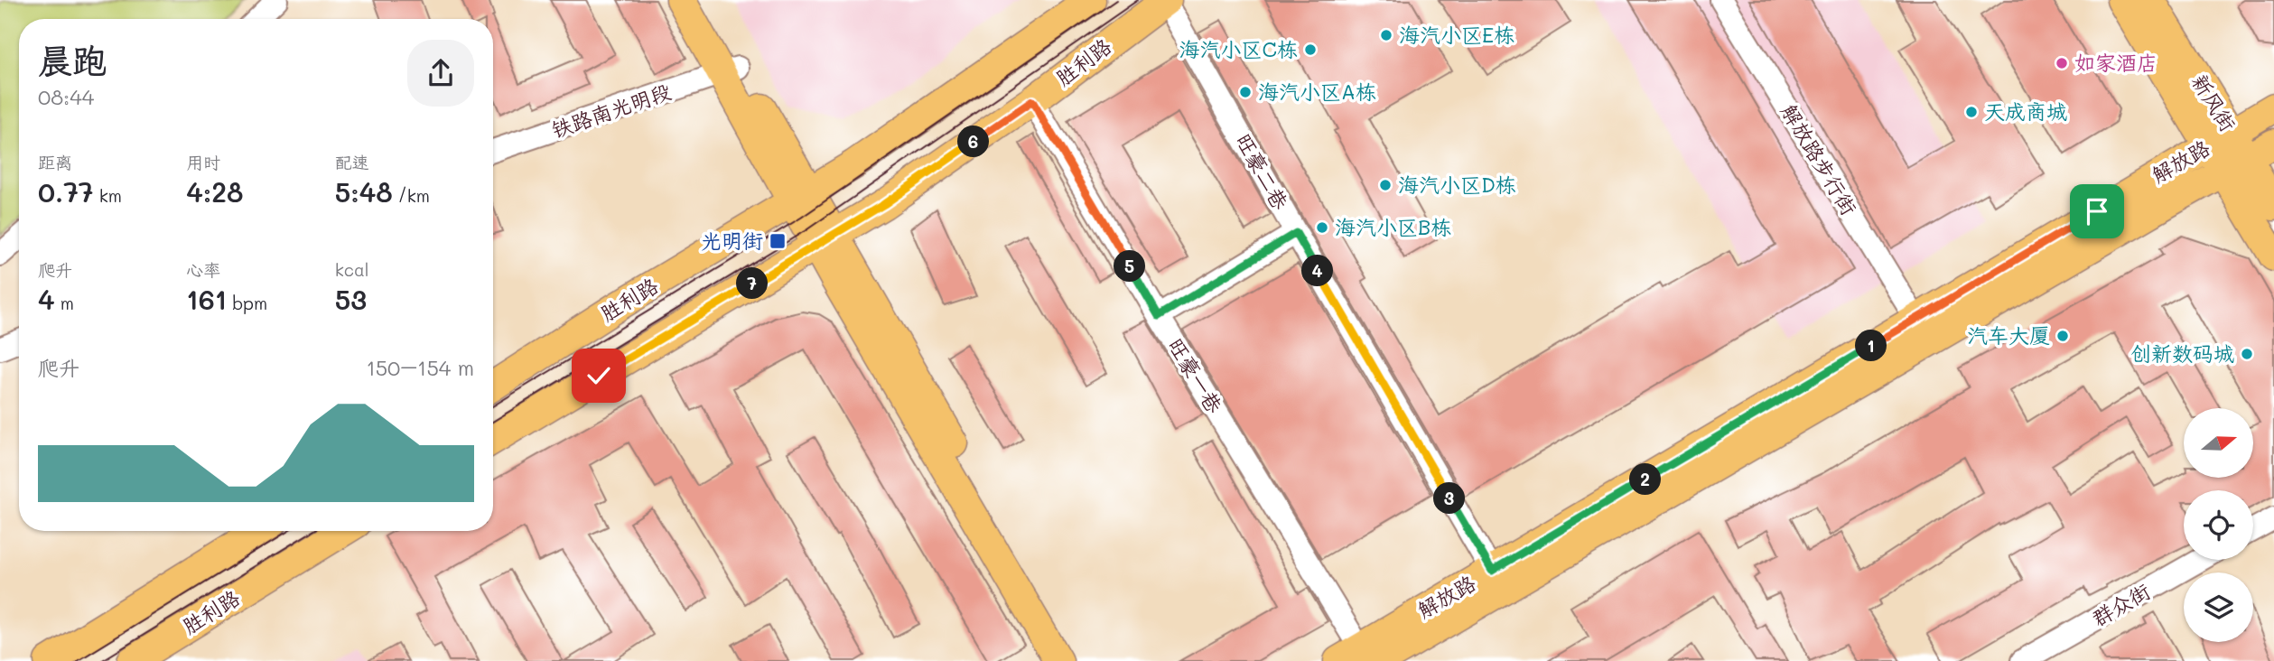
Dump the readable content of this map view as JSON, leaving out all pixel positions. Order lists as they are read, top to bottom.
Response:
{
  "streets": {
    "main road": ["胜利路", "新风街", "解放路"],
    "street": [
      "铁路南光明段",
      "解放路步行街",
      "旺豪二巷",
      "旺豪一巷",
      "群众街"
    ]
  },
  "crossings": [
    ["胜利路", "旺豪二巷"],
    ["胜利路", "旺豪一巷"],
    ["新风街", "解放路"],
    ["解放路步行街", "解放路"],
    ["解放路", "旺豪二巷"],
    ["解放路", "旺豪一巷"]
  ],
  "places": {
    "other": [
      "海汽小区E栋",
      "海汽小区C栋",
      "如家酒店",
      "海汽小区A栋",
      "天成商城",
      "海汽小区D栋",
      "海汽小区B栋",
      "汽车大厦",
      "创新数码城"
    ],
    "transit": ["光明街"]
  },
  "north": "right",
  "page": {
    "heading": ["晨跑", "08:44"],
    "pins": [
      "6",
      "5",
      "4",
      "7",
      "1",
      "2",
      "3"
    ],
    "stats": [
      ["距离", "0.77 km"],
      ["用时", "4:28"],
      ["配速", "5:48 /km"],
      ["爬升", "4 m"],
      ["心率", "161 bpm"],
      ["kcal", "53"]
    ],
    "chart": ["爬升", "150–154 m"]
  }
}
